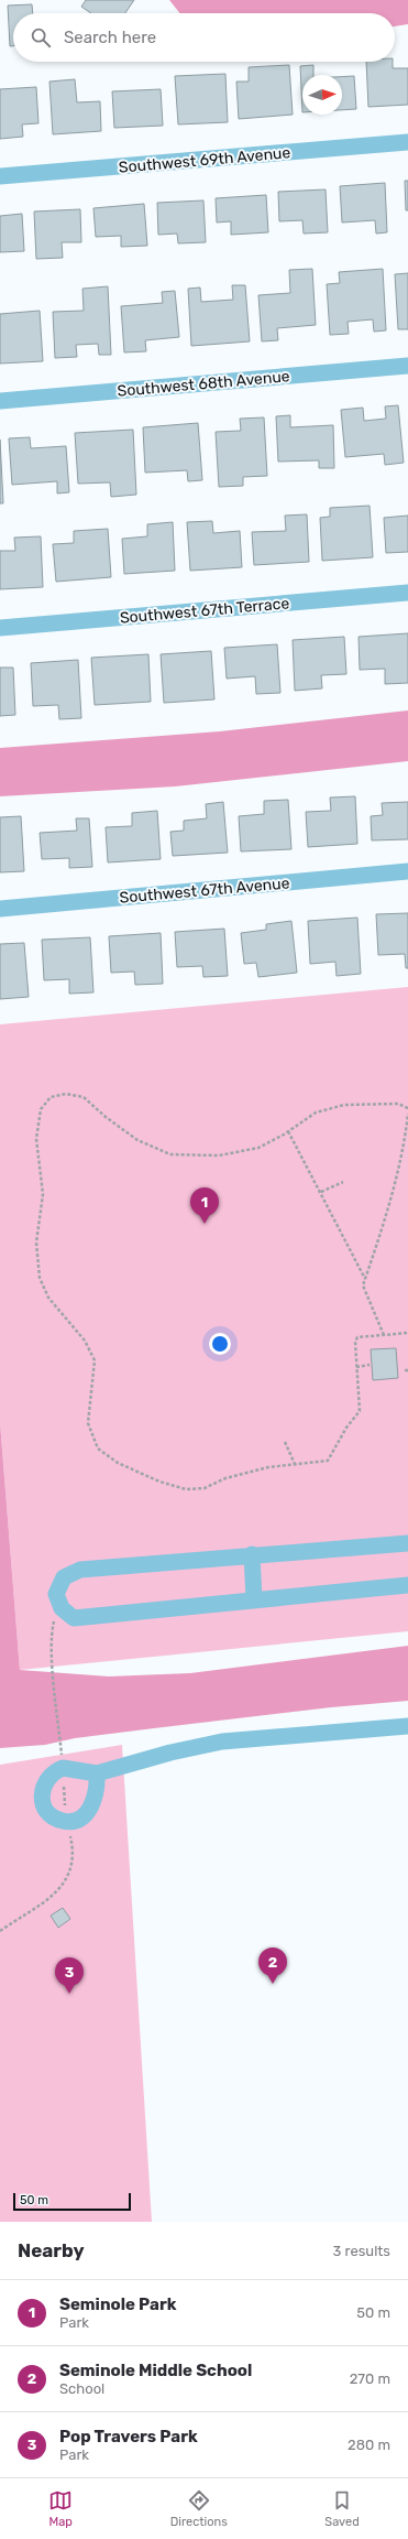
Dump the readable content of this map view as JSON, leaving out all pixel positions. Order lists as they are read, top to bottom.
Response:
{
  "streets": {
    "street": [
      "Southwest 69th Avenue",
      "Southwest 68th Avenue",
      "Southwest 67th Terrace",
      "Southwest 67th Avenue"
    ]
  },
  "scale_bar": "50 m",
  "north": "right",
  "page": {
    "search": "Search here",
    "pins": ["1", "2", "3"],
    "scale": "50 m",
    "heading": ["Nearby", "3 results"],
    "list": [
      {
        "mark": "1",
        "name": "Seminole Park",
        "note": "Park",
        "value": "50 m"
      },
      {
        "mark": "2",
        "name": "Seminole Middle School",
        "note": "School",
        "value": "270 m"
      },
      {
        "mark": "3",
        "name": "Pop Travers Park",
        "note": "Park",
        "value": "280 m"
      }
    ],
    "nav": ["Map", "Directions", "Saved"]
  }
}
